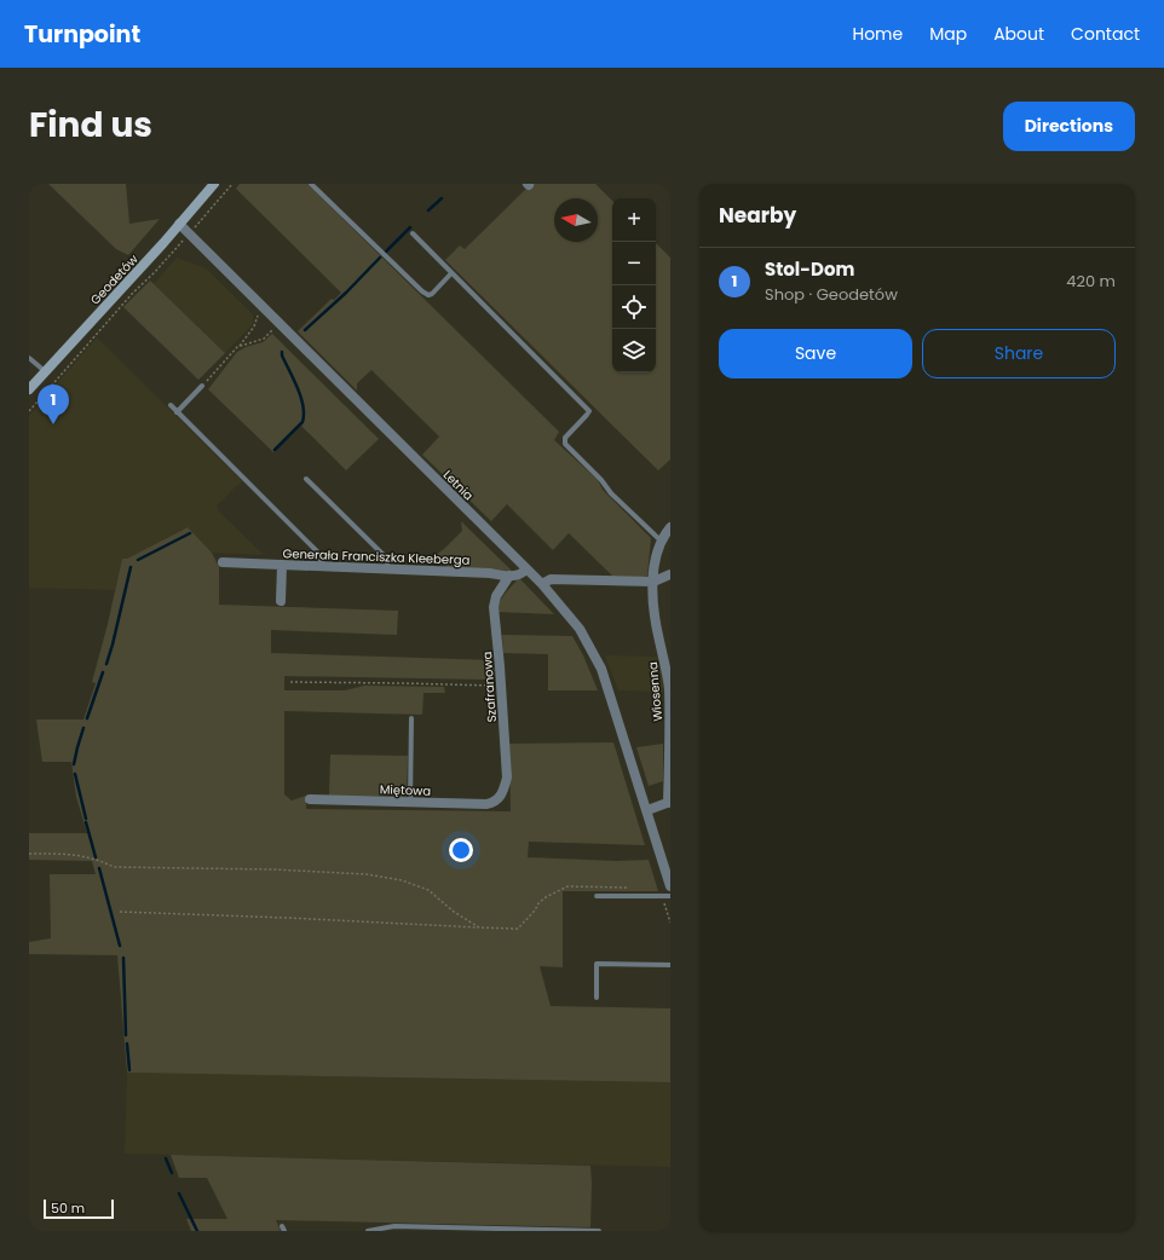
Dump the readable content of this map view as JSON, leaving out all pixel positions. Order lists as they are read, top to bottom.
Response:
{
  "streets": {
    "main road": ["Geodetów"],
    "street": [
      "Letnia",
      "Generała Franciszka Kleeberga",
      "Szafranowa",
      "Wiosenna",
      "Miętowa"
    ]
  },
  "crossings": [
    ["Geodetów", "Letnia"],
    ["Letnia", "Generała Franciszka Kleeberga"],
    ["Generała Franciszka Kleeberga", "Szafranowa"],
    ["Szafranowa", "Miętowa"]
  ],
  "scale_bar": "50 m",
  "north": "left",
  "page": {
    "header": "Turnpoint",
    "nav": [
      "Home",
      "Map",
      "About",
      "Contact"
    ],
    "title": "Find us",
    "buttons": [
      "Directions",
      ["Save", "Share"]
    ],
    "heading": "Nearby",
    "map_buttons": ["+", "−"],
    "list": [
      {
        "mark": "1",
        "name": "Stol-Dom",
        "note": "Shop · Geodetów",
        "value": "420 m"
      }
    ],
    "pins": "1",
    "scale": "50 m"
  }
}
